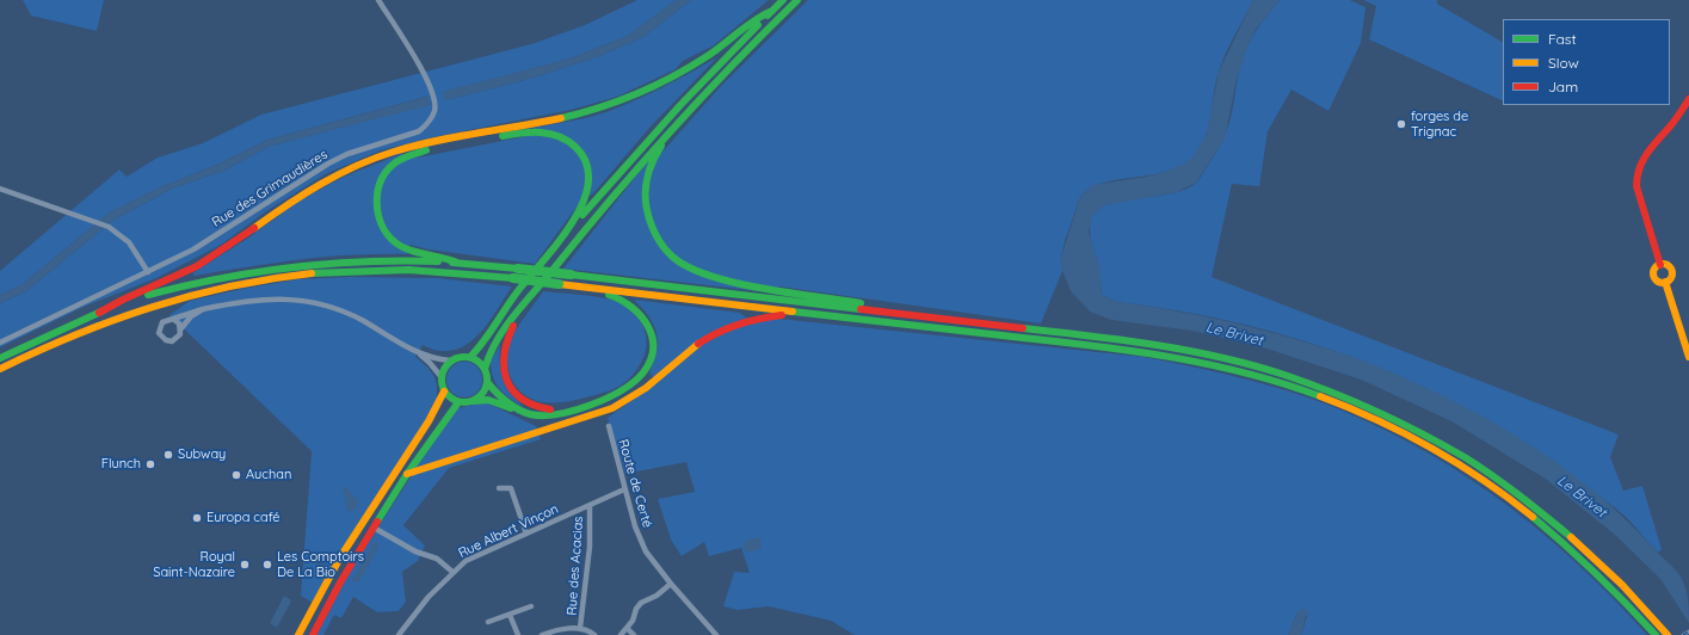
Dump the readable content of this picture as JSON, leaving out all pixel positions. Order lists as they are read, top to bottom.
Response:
{
  "streets": {
    "street": [
      "Rue des Grimaudières",
      "Route de Certé",
      "Rue Albert Vinçon",
      "Rue des Acacias"
    ]
  },
  "crossings": [
    ["Route de Certé", "Rue Albert Vinçon"],
    ["Rue Albert Vinçon", "Rue des Acacias"]
  ],
  "water": ["Le Brivet"],
  "places": [
    "forges de Trignac",
    "Subway",
    "Flunch",
    "Auchan",
    "Europa café",
    "Royal Saint-Nazaire",
    "Les Comptoirs De La Bio"
  ],
  "legend": ["Fast", "Slow", "Jam"]
}
